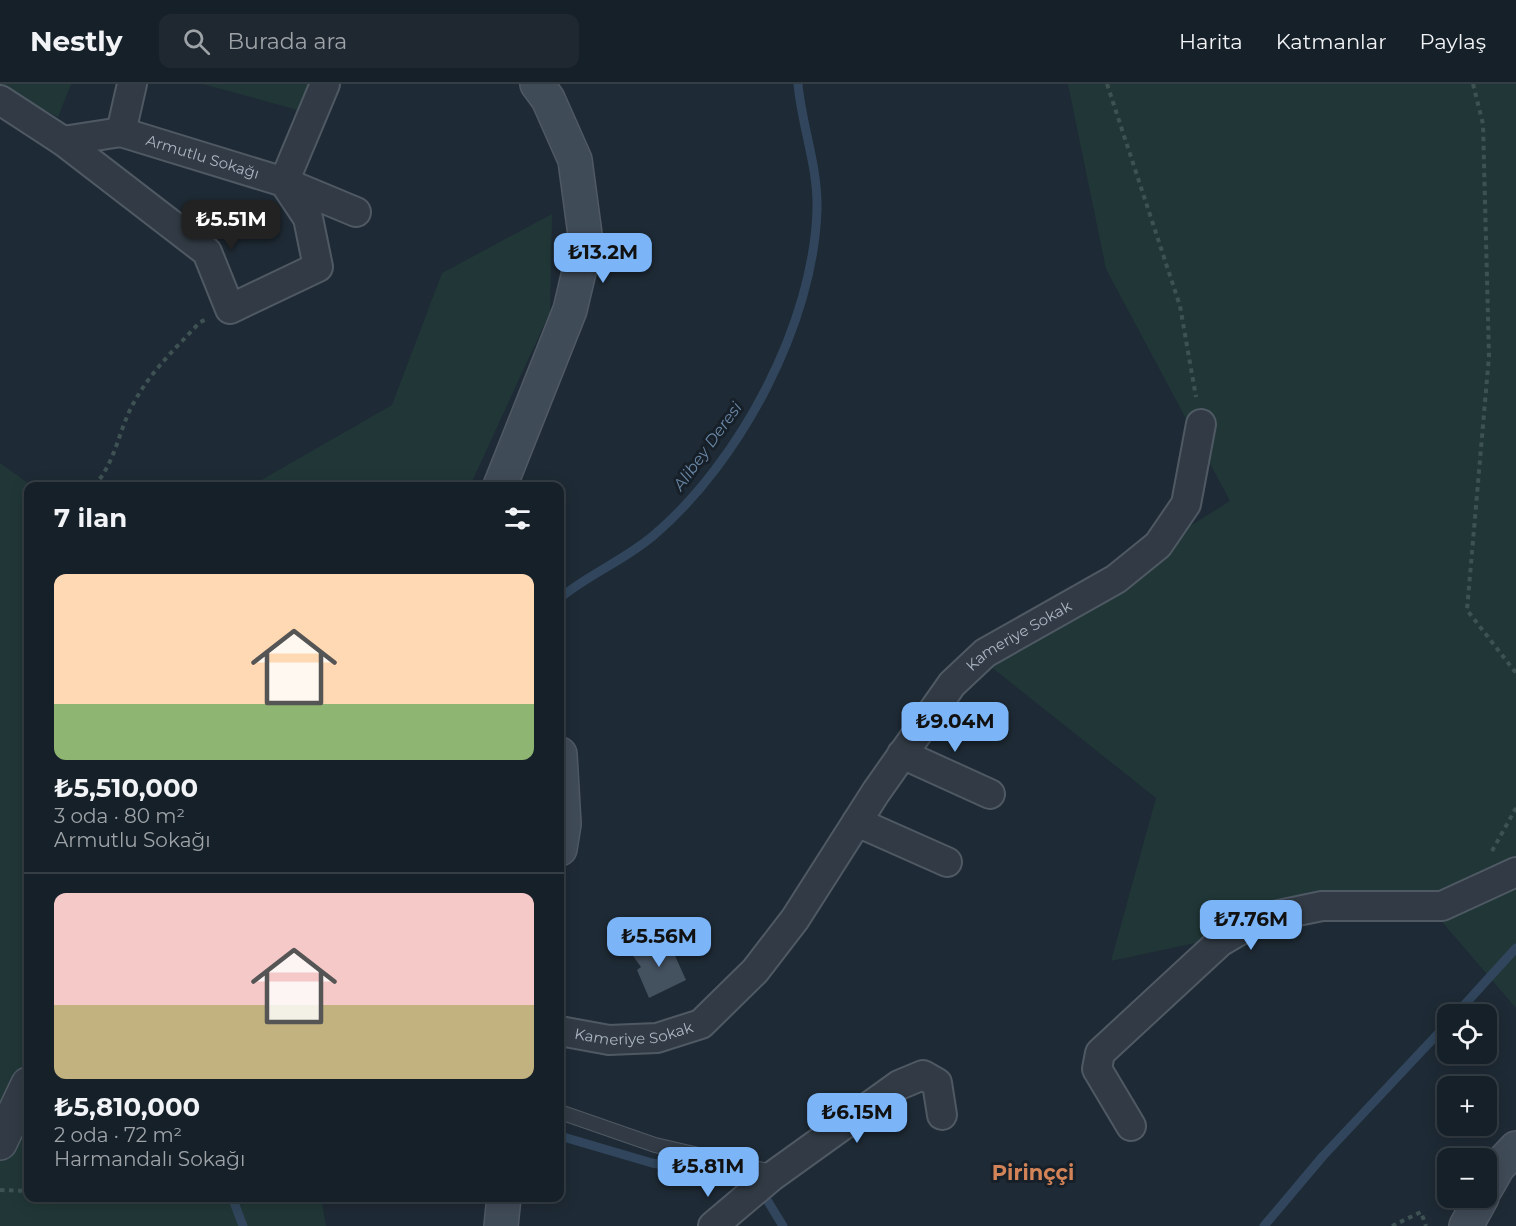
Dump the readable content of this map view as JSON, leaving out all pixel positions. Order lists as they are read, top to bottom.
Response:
{
  "streets": {
    "street": ["Armutlu Sokağı", "Kameriye Sokak"]
  },
  "districts": ["Pirinççi"],
  "water": ["Alibey Deresi"],
  "page": {
    "header": "Nestly",
    "search": "Burada ara",
    "nav": ["Harita", "Katmanlar", "Paylaş"],
    "price": [
      "₺5.51M",
      "₺13.2M",
      "₺9.04M",
      "₺7.76M",
      "₺5.56M",
      "₺6.15M",
      "₺5.81M"
    ],
    "heading": "7 ilan",
    "list": [
      {
        "name": "₺5,510,000",
        "note": "3 oda · 80 m² · Armutlu Sokağı"
      },
      {
        "name": "₺5,810,000",
        "note": "2 oda · 72 m² · Harmandalı Sokağı"
      }
    ],
    "map_buttons": ["+", "−"]
  }
}
